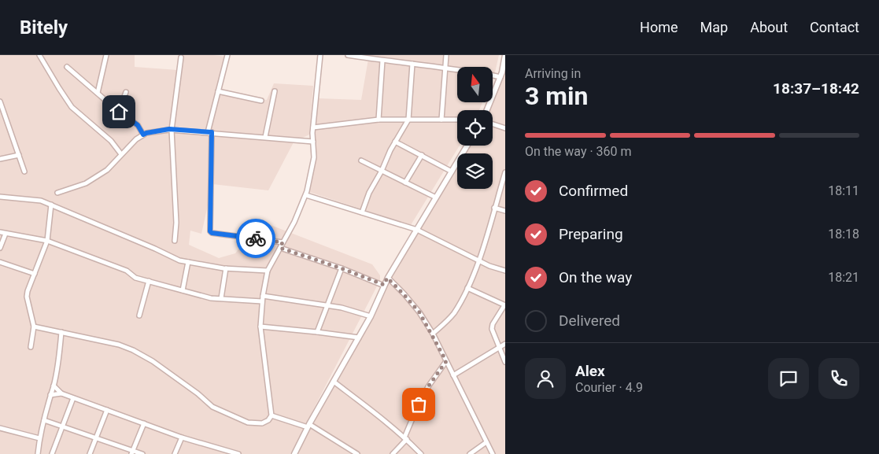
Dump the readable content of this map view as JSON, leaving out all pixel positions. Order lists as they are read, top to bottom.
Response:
{
  "north": "top",
  "page": {
    "header": "Bitely",
    "nav": [
      "Home",
      "Map",
      "About",
      "Contact"
    ],
    "heading": ["3 min", "Arriving in", "18:37–18:42"],
    "panel": ["Alex", "Courier · 4.9"],
    "bar": "On the way · 360 m",
    "list": [
      ["Confirmed", "18:11"],
      ["Preparing", "18:18"],
      ["On the way", "18:21"],
      "Delivered"
    ]
  }
}
